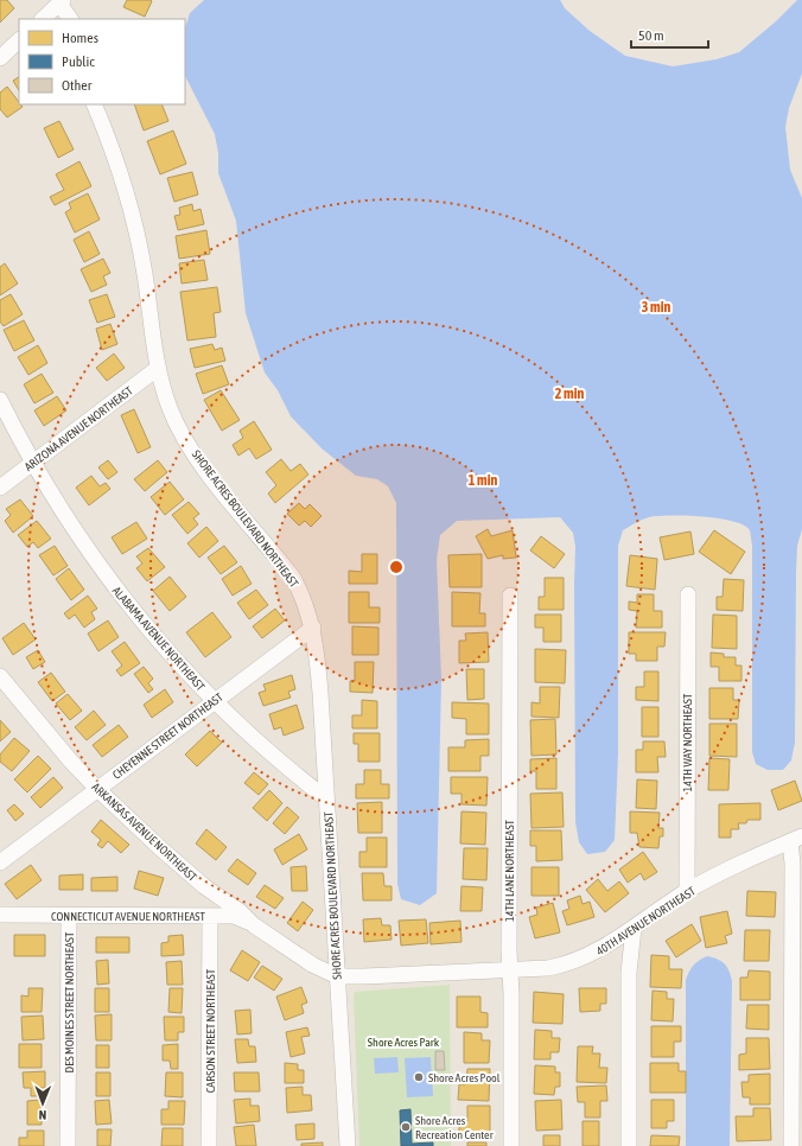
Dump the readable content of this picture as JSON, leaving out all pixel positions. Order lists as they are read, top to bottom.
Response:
{
  "streets": {
    "street": [
      "ARIZONA AVENUE NORTHEAST",
      "SHORE ACRES BOULEVARD NORTHEAST",
      "ALABAMA AVENUE NORTHEAST",
      "CHEYENNE STREET NORTHEAST",
      "14TH WAY NORTHEAST",
      "ARKANSAS AVENUE NORTHEAST",
      "14TH LANE NORTHEAST",
      "CONNECTICUT AVENUE NORTHEAST",
      "40TH AVENUE NORTHEAST",
      "DES MOINES STREET NORTHEAST",
      "CARSON STREET NORTHEAST"
    ]
  },
  "crossings": [
    ["ARIZONA AVENUE NORTHEAST", "SHORE ACRES BOULEVARD NORTHEAST"],
    ["ARIZONA AVENUE NORTHEAST", "ALABAMA AVENUE NORTHEAST"],
    ["SHORE ACRES BOULEVARD NORTHEAST", "ALABAMA AVENUE NORTHEAST"],
    ["SHORE ACRES BOULEVARD NORTHEAST", "CHEYENNE STREET NORTHEAST"],
    ["SHORE ACRES BOULEVARD NORTHEAST", "ARKANSAS AVENUE NORTHEAST"],
    ["SHORE ACRES BOULEVARD NORTHEAST", "40TH AVENUE NORTHEAST"],
    ["ALABAMA AVENUE NORTHEAST", "CHEYENNE STREET NORTHEAST"],
    ["CHEYENNE STREET NORTHEAST", "ARKANSAS AVENUE NORTHEAST"],
    ["14TH WAY NORTHEAST", "40TH AVENUE NORTHEAST"],
    ["ARKANSAS AVENUE NORTHEAST", "CONNECTICUT AVENUE NORTHEAST"],
    ["ARKANSAS AVENUE NORTHEAST", "40TH AVENUE NORTHEAST"],
    ["ARKANSAS AVENUE NORTHEAST", "CARSON STREET NORTHEAST"],
    ["14TH LANE NORTHEAST", "40TH AVENUE NORTHEAST"],
    ["CONNECTICUT AVENUE NORTHEAST", "DES MOINES STREET NORTHEAST"],
    ["CONNECTICUT AVENUE NORTHEAST", "CARSON STREET NORTHEAST"]
  ],
  "parks": ["Shore Acres Park"],
  "places": ["Shore Acres Pool", "Shore Acres Recreation Center"],
  "legend": ["Homes", "Public", "Other"],
  "scale_bar": "50 m",
  "north": "bottom",
  "rings": ["3 min", "2 min", "1 min"]
}
